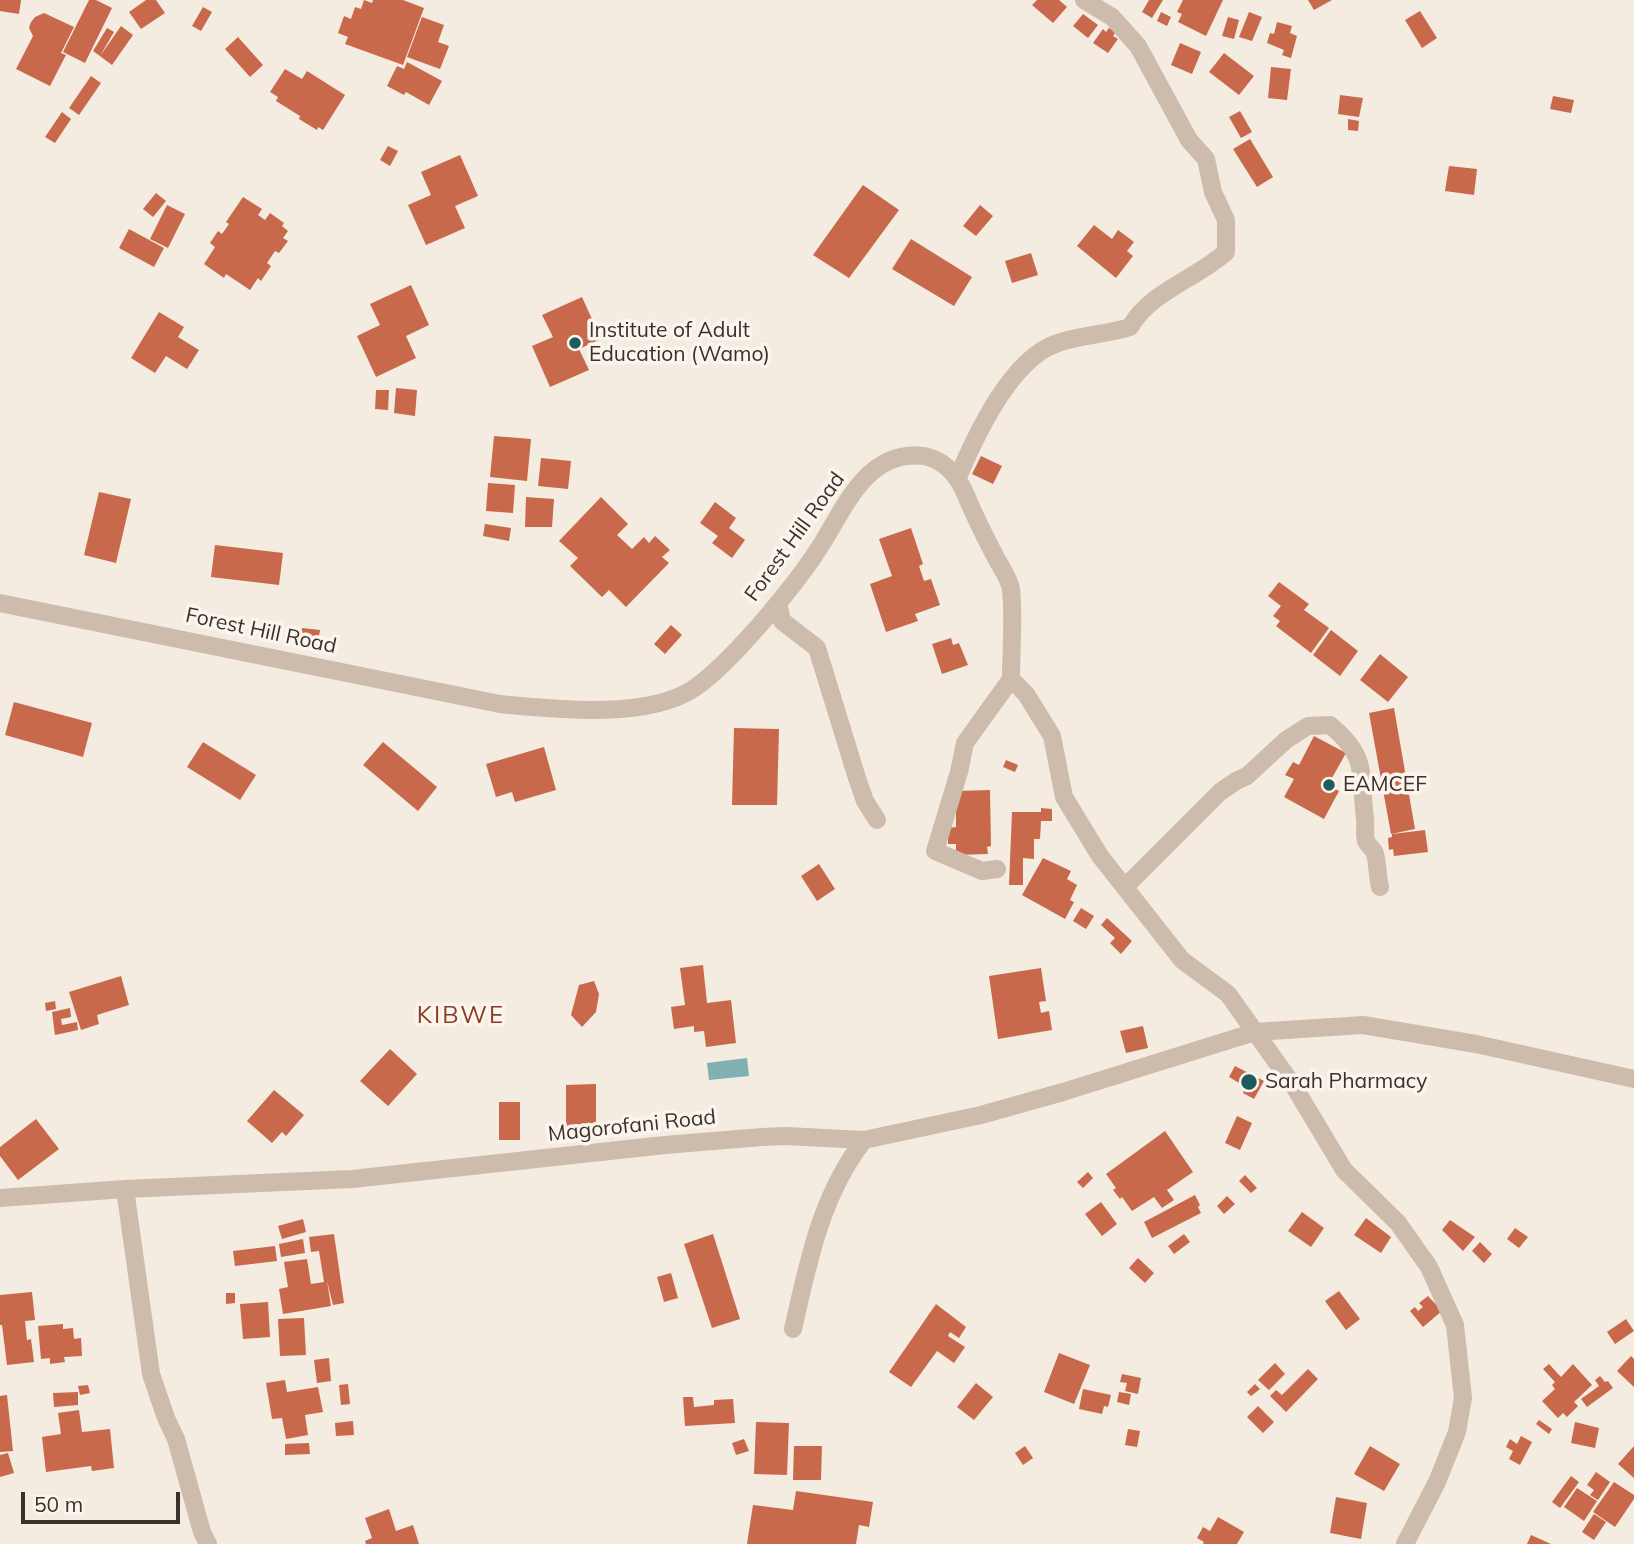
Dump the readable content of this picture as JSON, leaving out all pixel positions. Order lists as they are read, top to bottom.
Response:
{
  "streets": {
    "street": ["Forest Hill Road", "Magorofani Road"]
  },
  "districts": ["KIBWE"],
  "places": ["Institute of Adult Education (Wamo)", "EAMCEF", "Sarah Pharmacy"],
  "scale_bar": "50 m"
}
